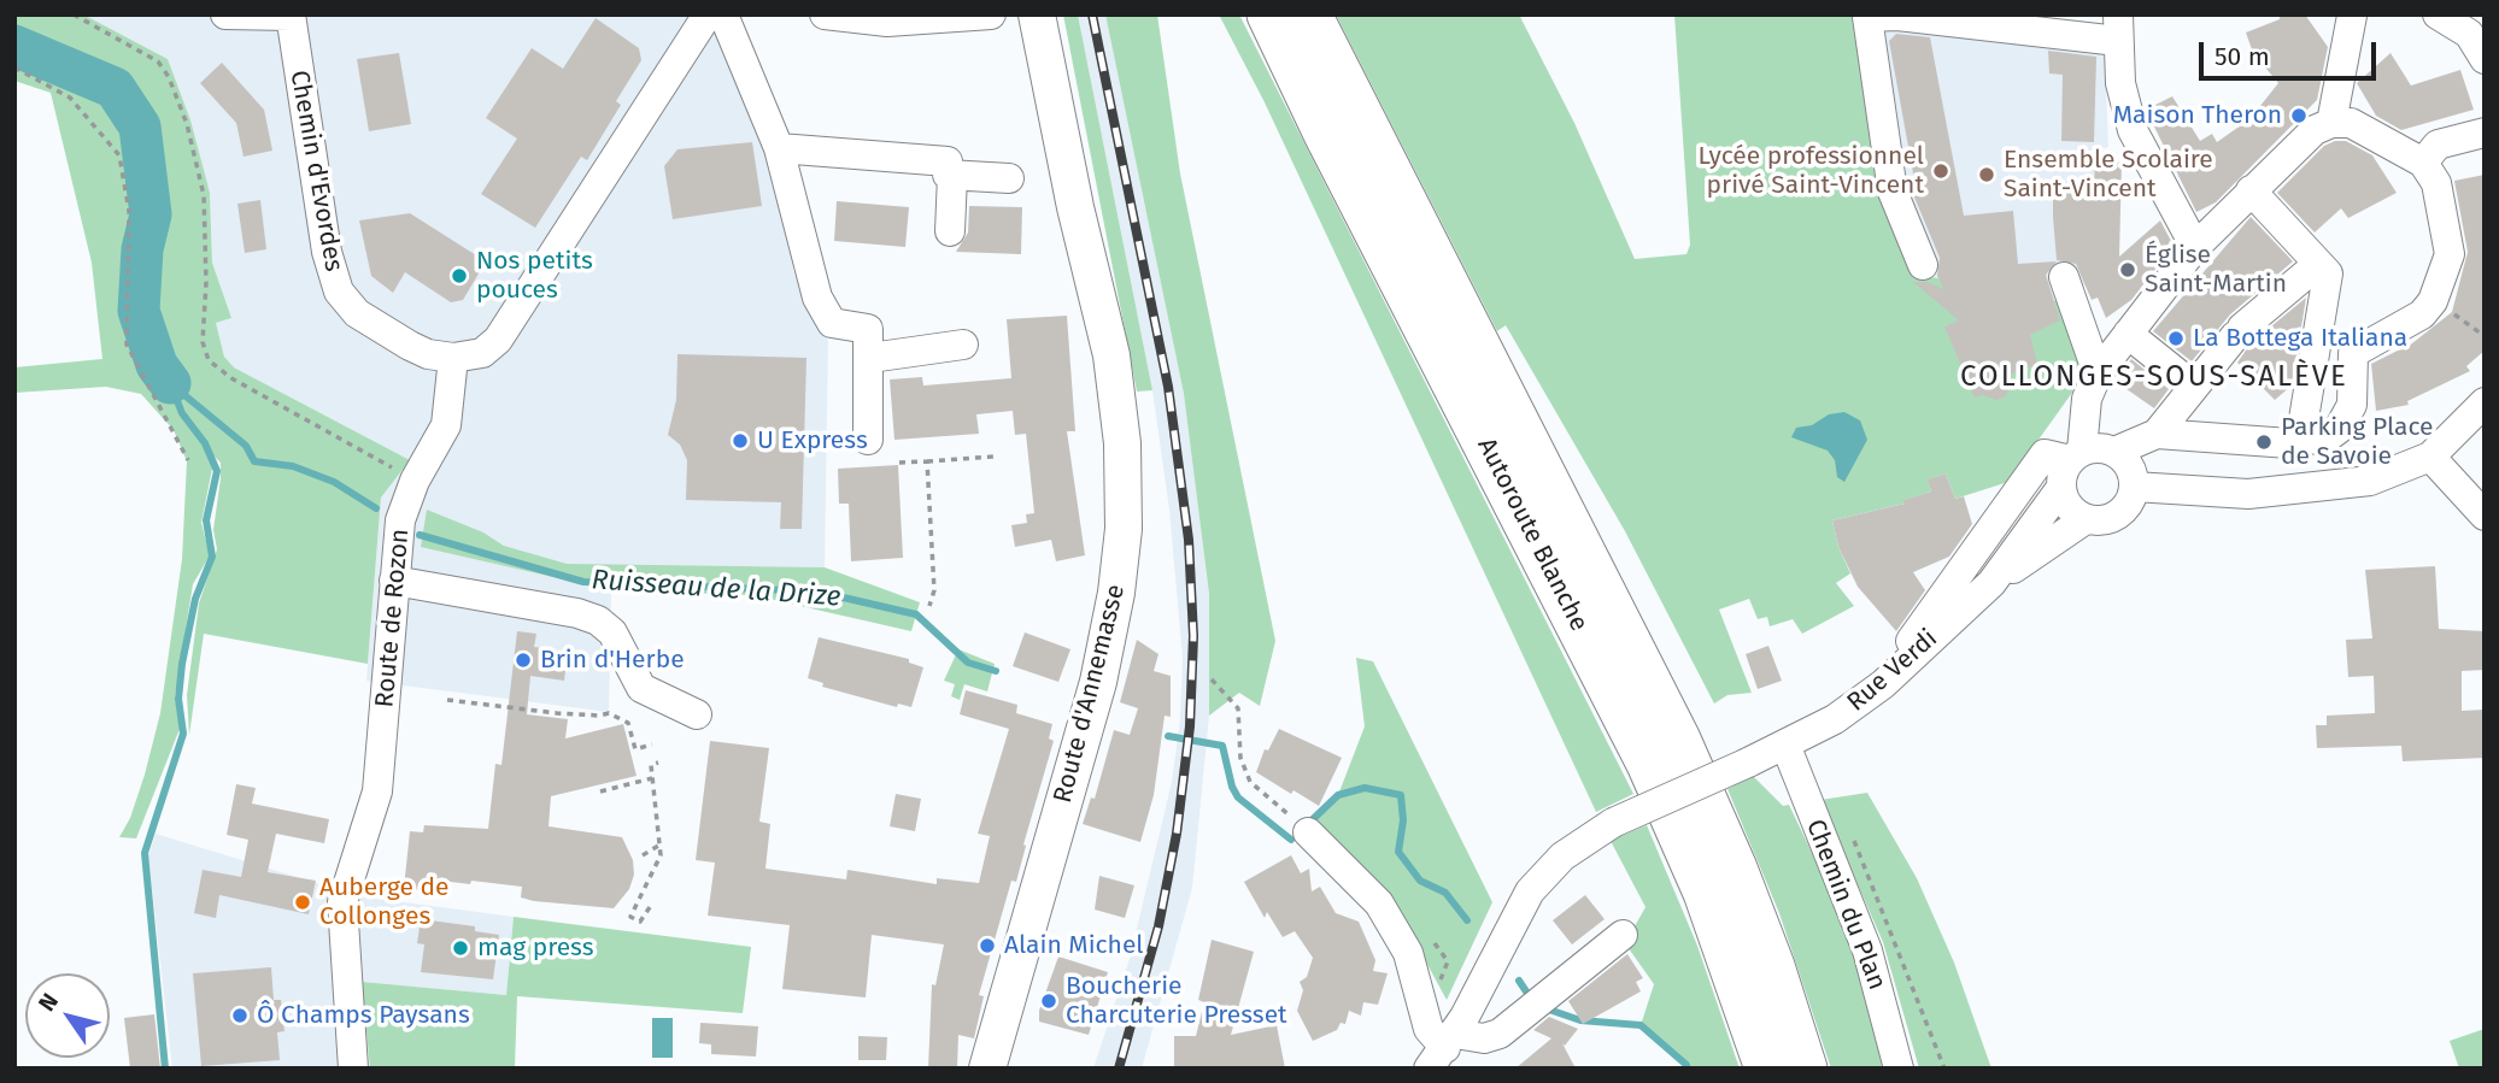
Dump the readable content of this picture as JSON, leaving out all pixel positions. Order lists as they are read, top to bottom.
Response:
{
  "streets": {
    "highway": ["Autoroute Blanche"],
    "main road": ["Route d'Annemasse"],
    "street": [
      "Chemin d'Evordes",
      "Route de Rozon",
      "Rue Verdi",
      "Chemin du Plan"
    ]
  },
  "crossings": [
    ["Chemin d'Evordes", "Route de Rozon"],
    ["Rue Verdi", "Chemin du Plan"]
  ],
  "districts": ["COLLONGES-SOUS-SALÈVE"],
  "water": ["Ruisseau de la Drize"],
  "places": [
    "Maison Theron",
    "Lycée professionnel privé Saint-Vincent",
    "Ensemble Scolaire Saint-Vincent",
    "Église Saint-Martin",
    "Nos petits pouces",
    "La Bottega Italiana",
    "U Express",
    "Parking Place de Savoie",
    "Brin d'Herbe",
    "Auberge de Collonges",
    "Alain Michel",
    "mag press",
    "Boucherie Charcuterie Presset",
    "Ô Champs Paysans"
  ],
  "scale_bar": "50 m",
  "north": "top left"
}
